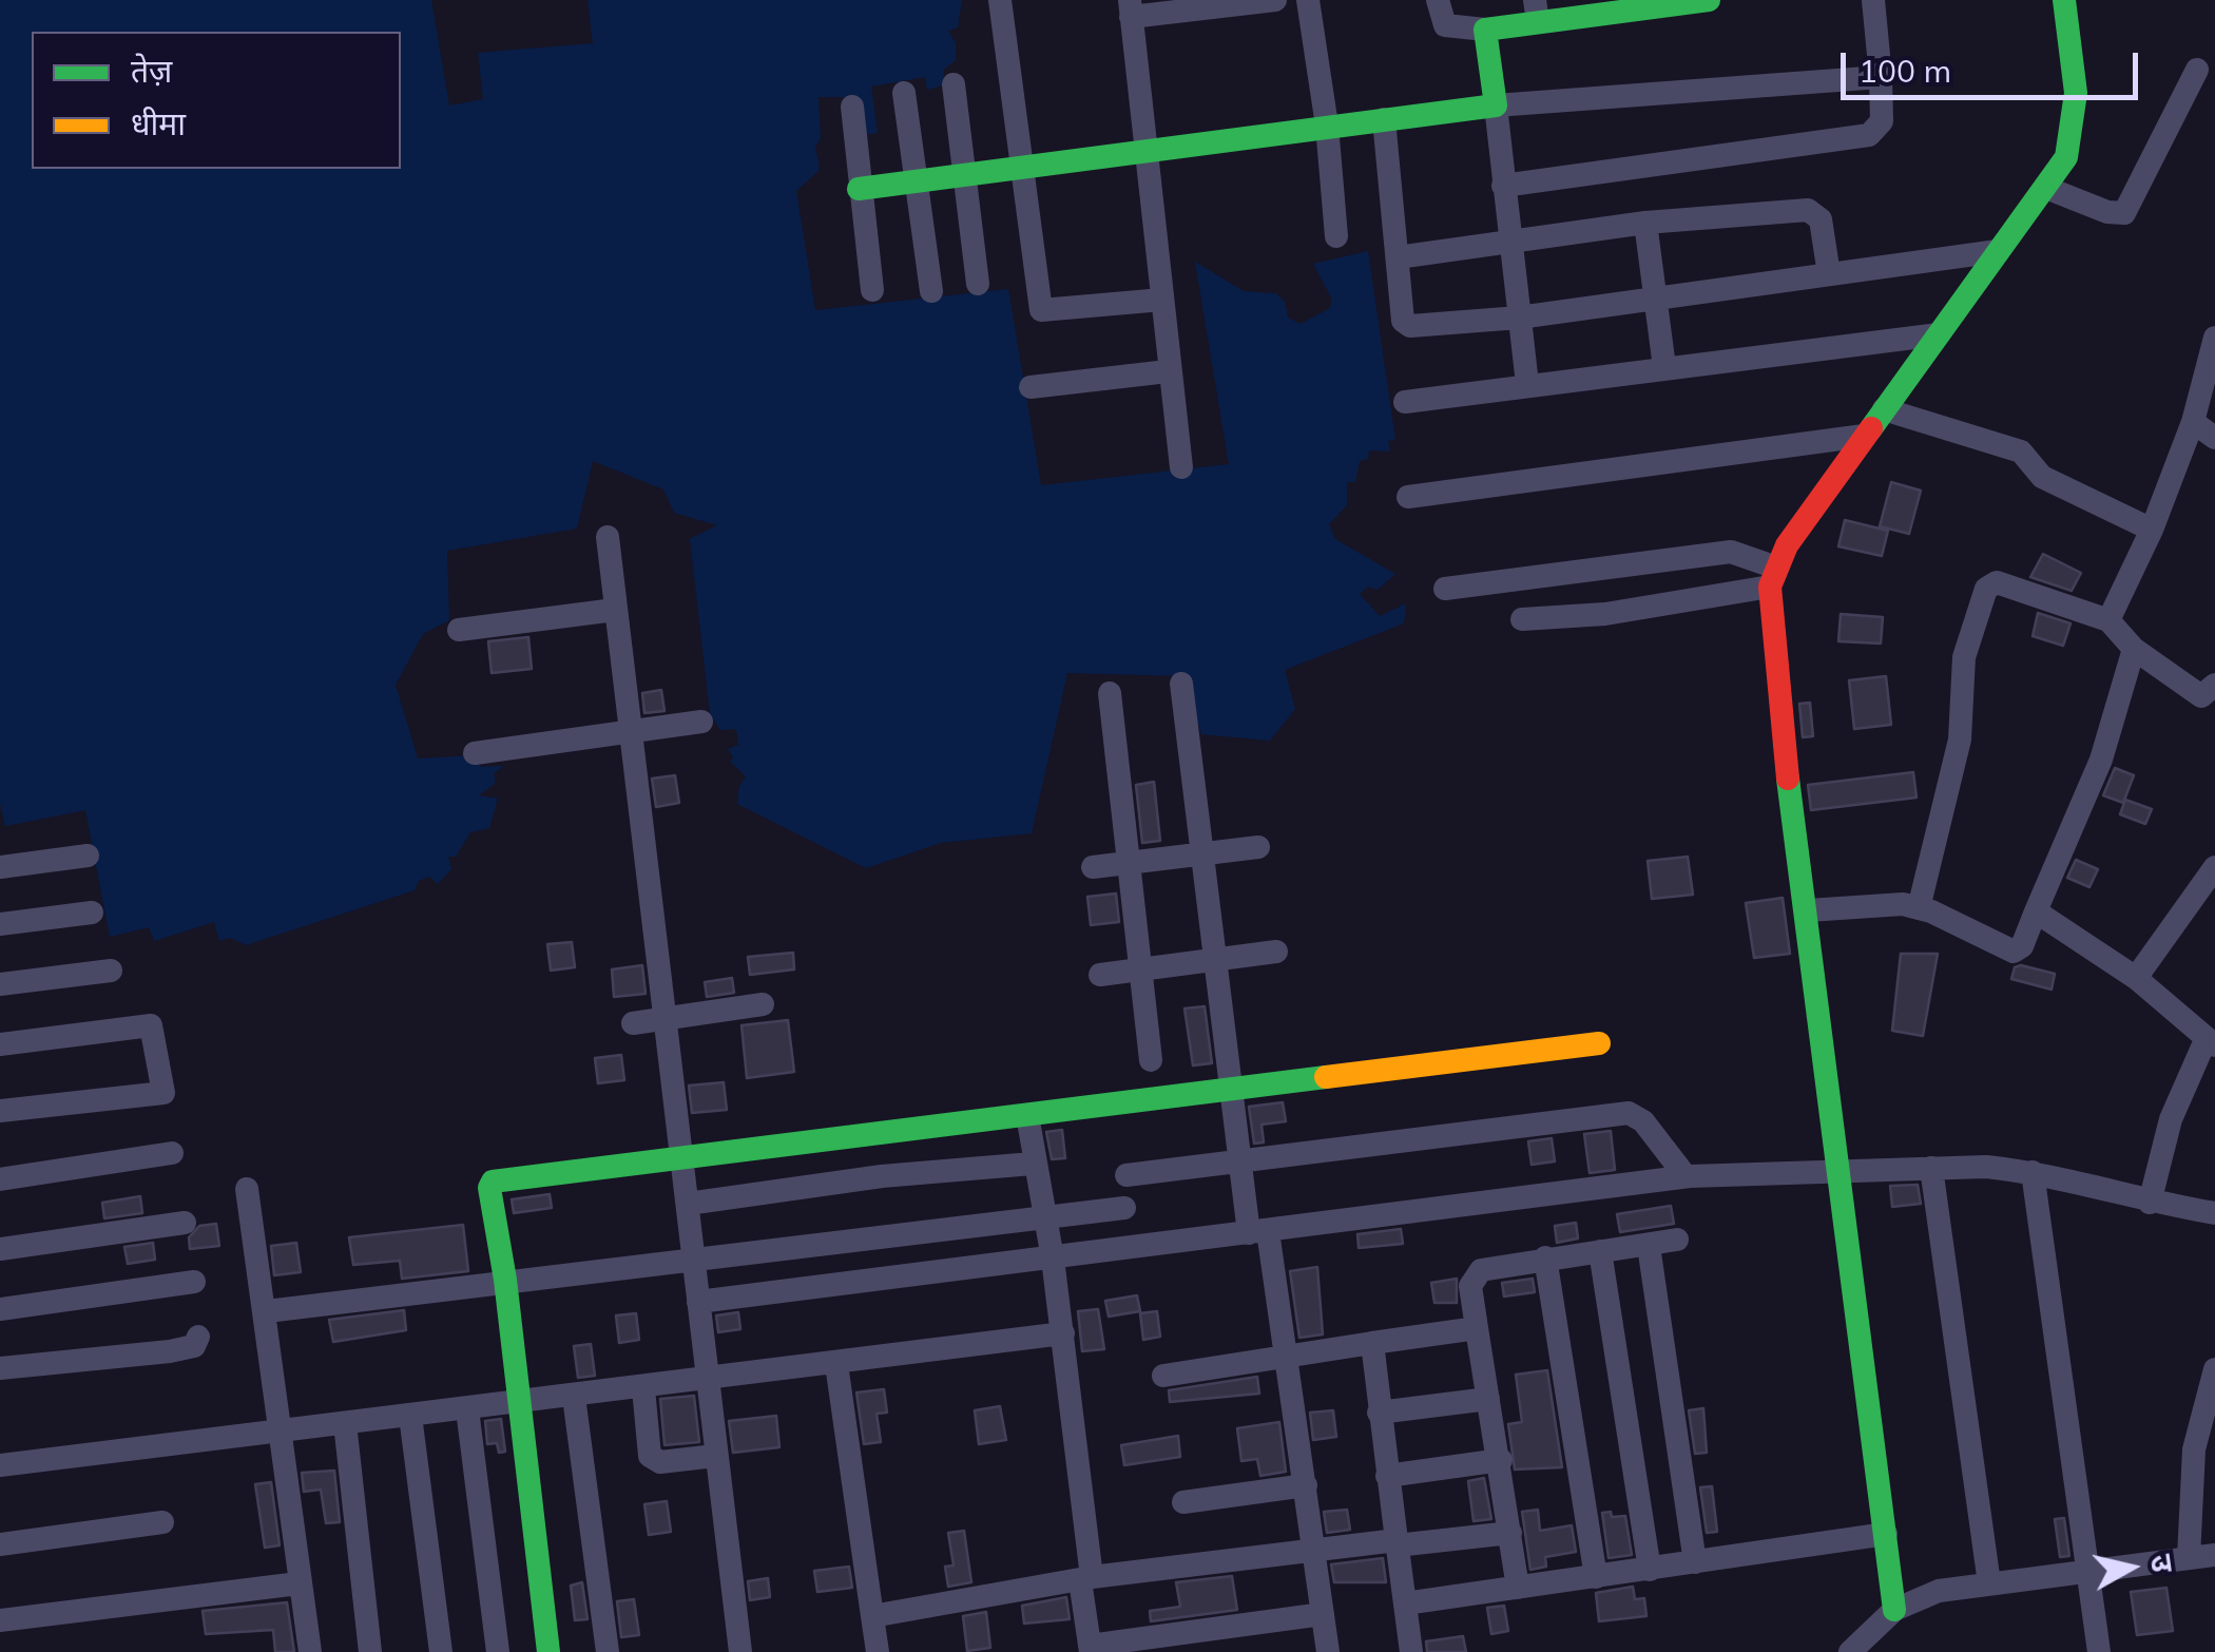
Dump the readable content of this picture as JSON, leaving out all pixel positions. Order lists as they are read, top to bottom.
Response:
{
  "legend": ["तेज़", "धीमा"],
  "scale_bar": "100 m",
  "north": "right"
}
